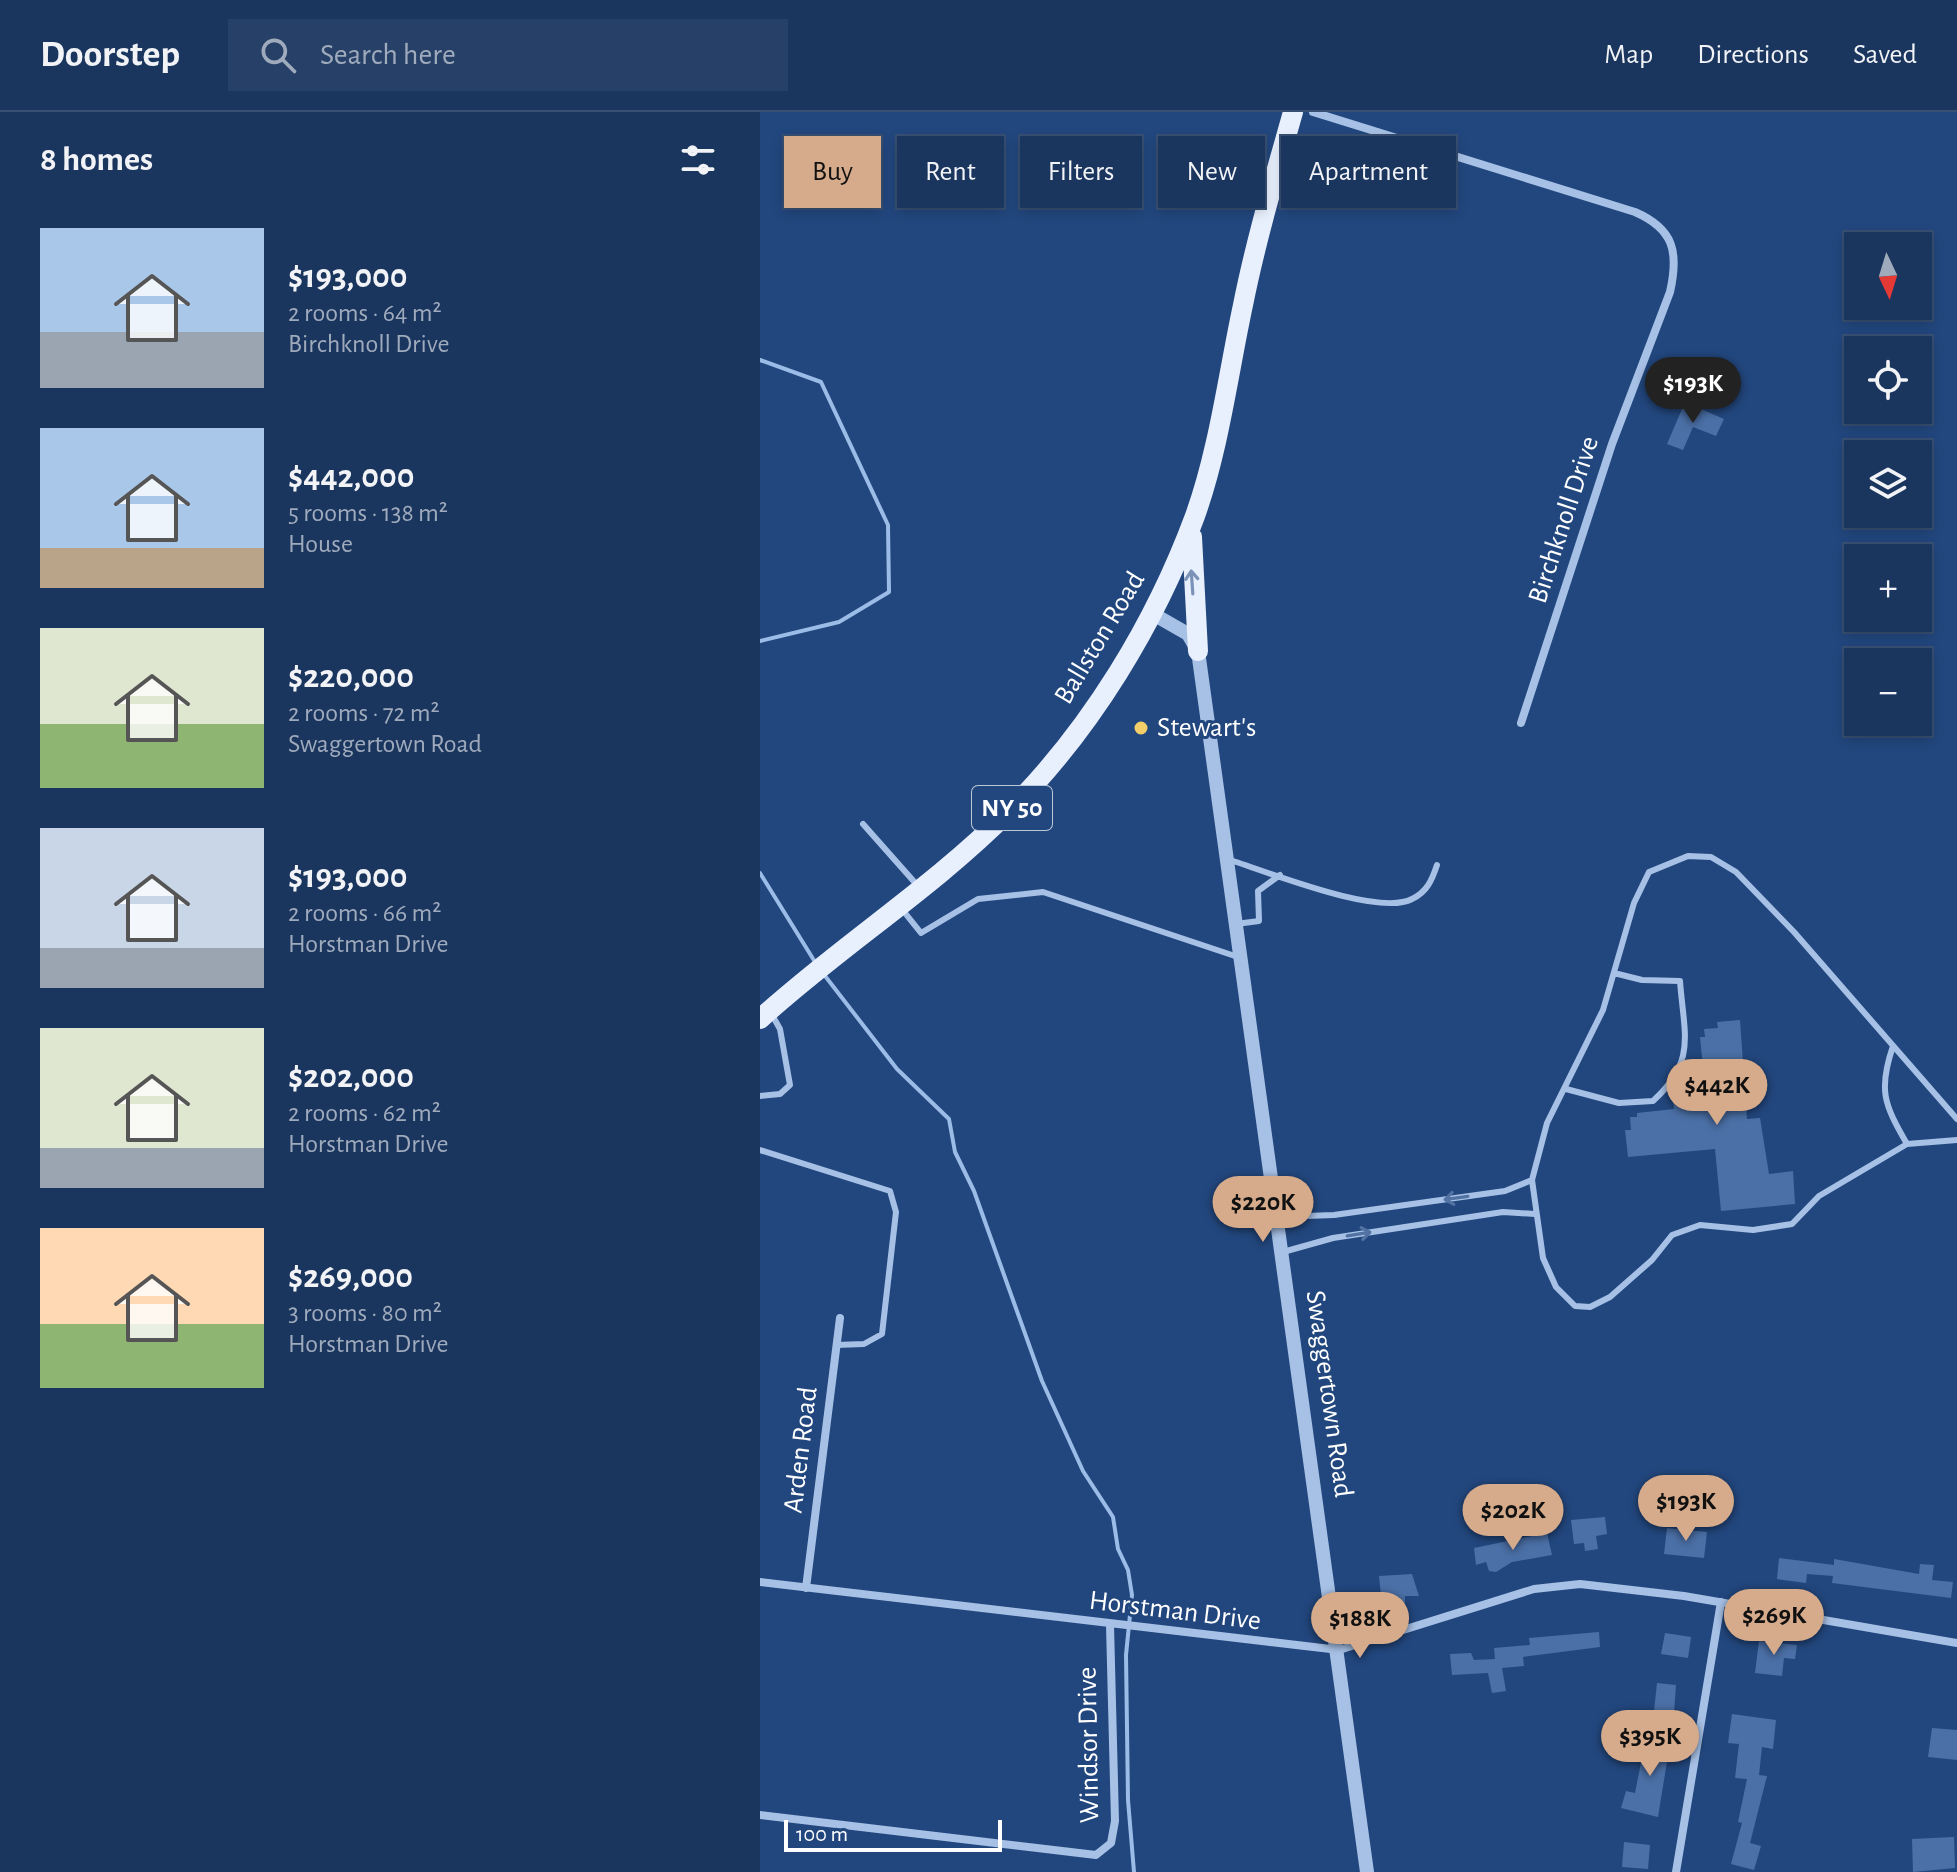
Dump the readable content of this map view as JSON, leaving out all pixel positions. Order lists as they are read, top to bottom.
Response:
{
  "streets": {
    "main road": ["Ballston Road", "NY 50"],
    "street": [
      "Birchknoll Drive",
      "Swaggertown Road",
      "Arden Road",
      "Horstman Drive",
      "Windsor Drive"
    ]
  },
  "crossings": [
    ["Swaggertown Road", "Horstman Drive"],
    ["Arden Road", "Horstman Drive"],
    ["Horstman Drive", "Windsor Drive"]
  ],
  "places": ["Stewart's"],
  "scale_bar": "100 m",
  "north": "bottom",
  "page": {
    "header": "Doorstep",
    "search": "Search here",
    "nav": ["Map", "Directions", "Saved"],
    "heading": "8 homes",
    "chip": [
      "Buy",
      "Rent",
      "Filters",
      "New",
      "Apartment"
    ],
    "list": [
      {
        "name": "$193,000",
        "note": "2 rooms · 64 m² · Birchknoll Drive"
      },
      {
        "name": "$442,000",
        "note": "5 rooms · 138 m² · House"
      },
      {
        "name": "$220,000",
        "note": "2 rooms · 72 m² · Swaggertown Road"
      },
      {
        "name": "$193,000",
        "note": "2 rooms · 66 m² · Horstman Drive"
      },
      {
        "name": "$202,000",
        "note": "2 rooms · 62 m² · Horstman Drive"
      },
      {
        "name": "$269,000",
        "note": "3 rooms · 80 m² · Horstman Drive"
      }
    ],
    "map_buttons": ["+", "−"],
    "price": [
      "$193K",
      "$442K",
      "$220K",
      "$193K",
      "$202K",
      "$269K",
      "$188K",
      "$395K"
    ],
    "scale": "100 m"
  }
}
